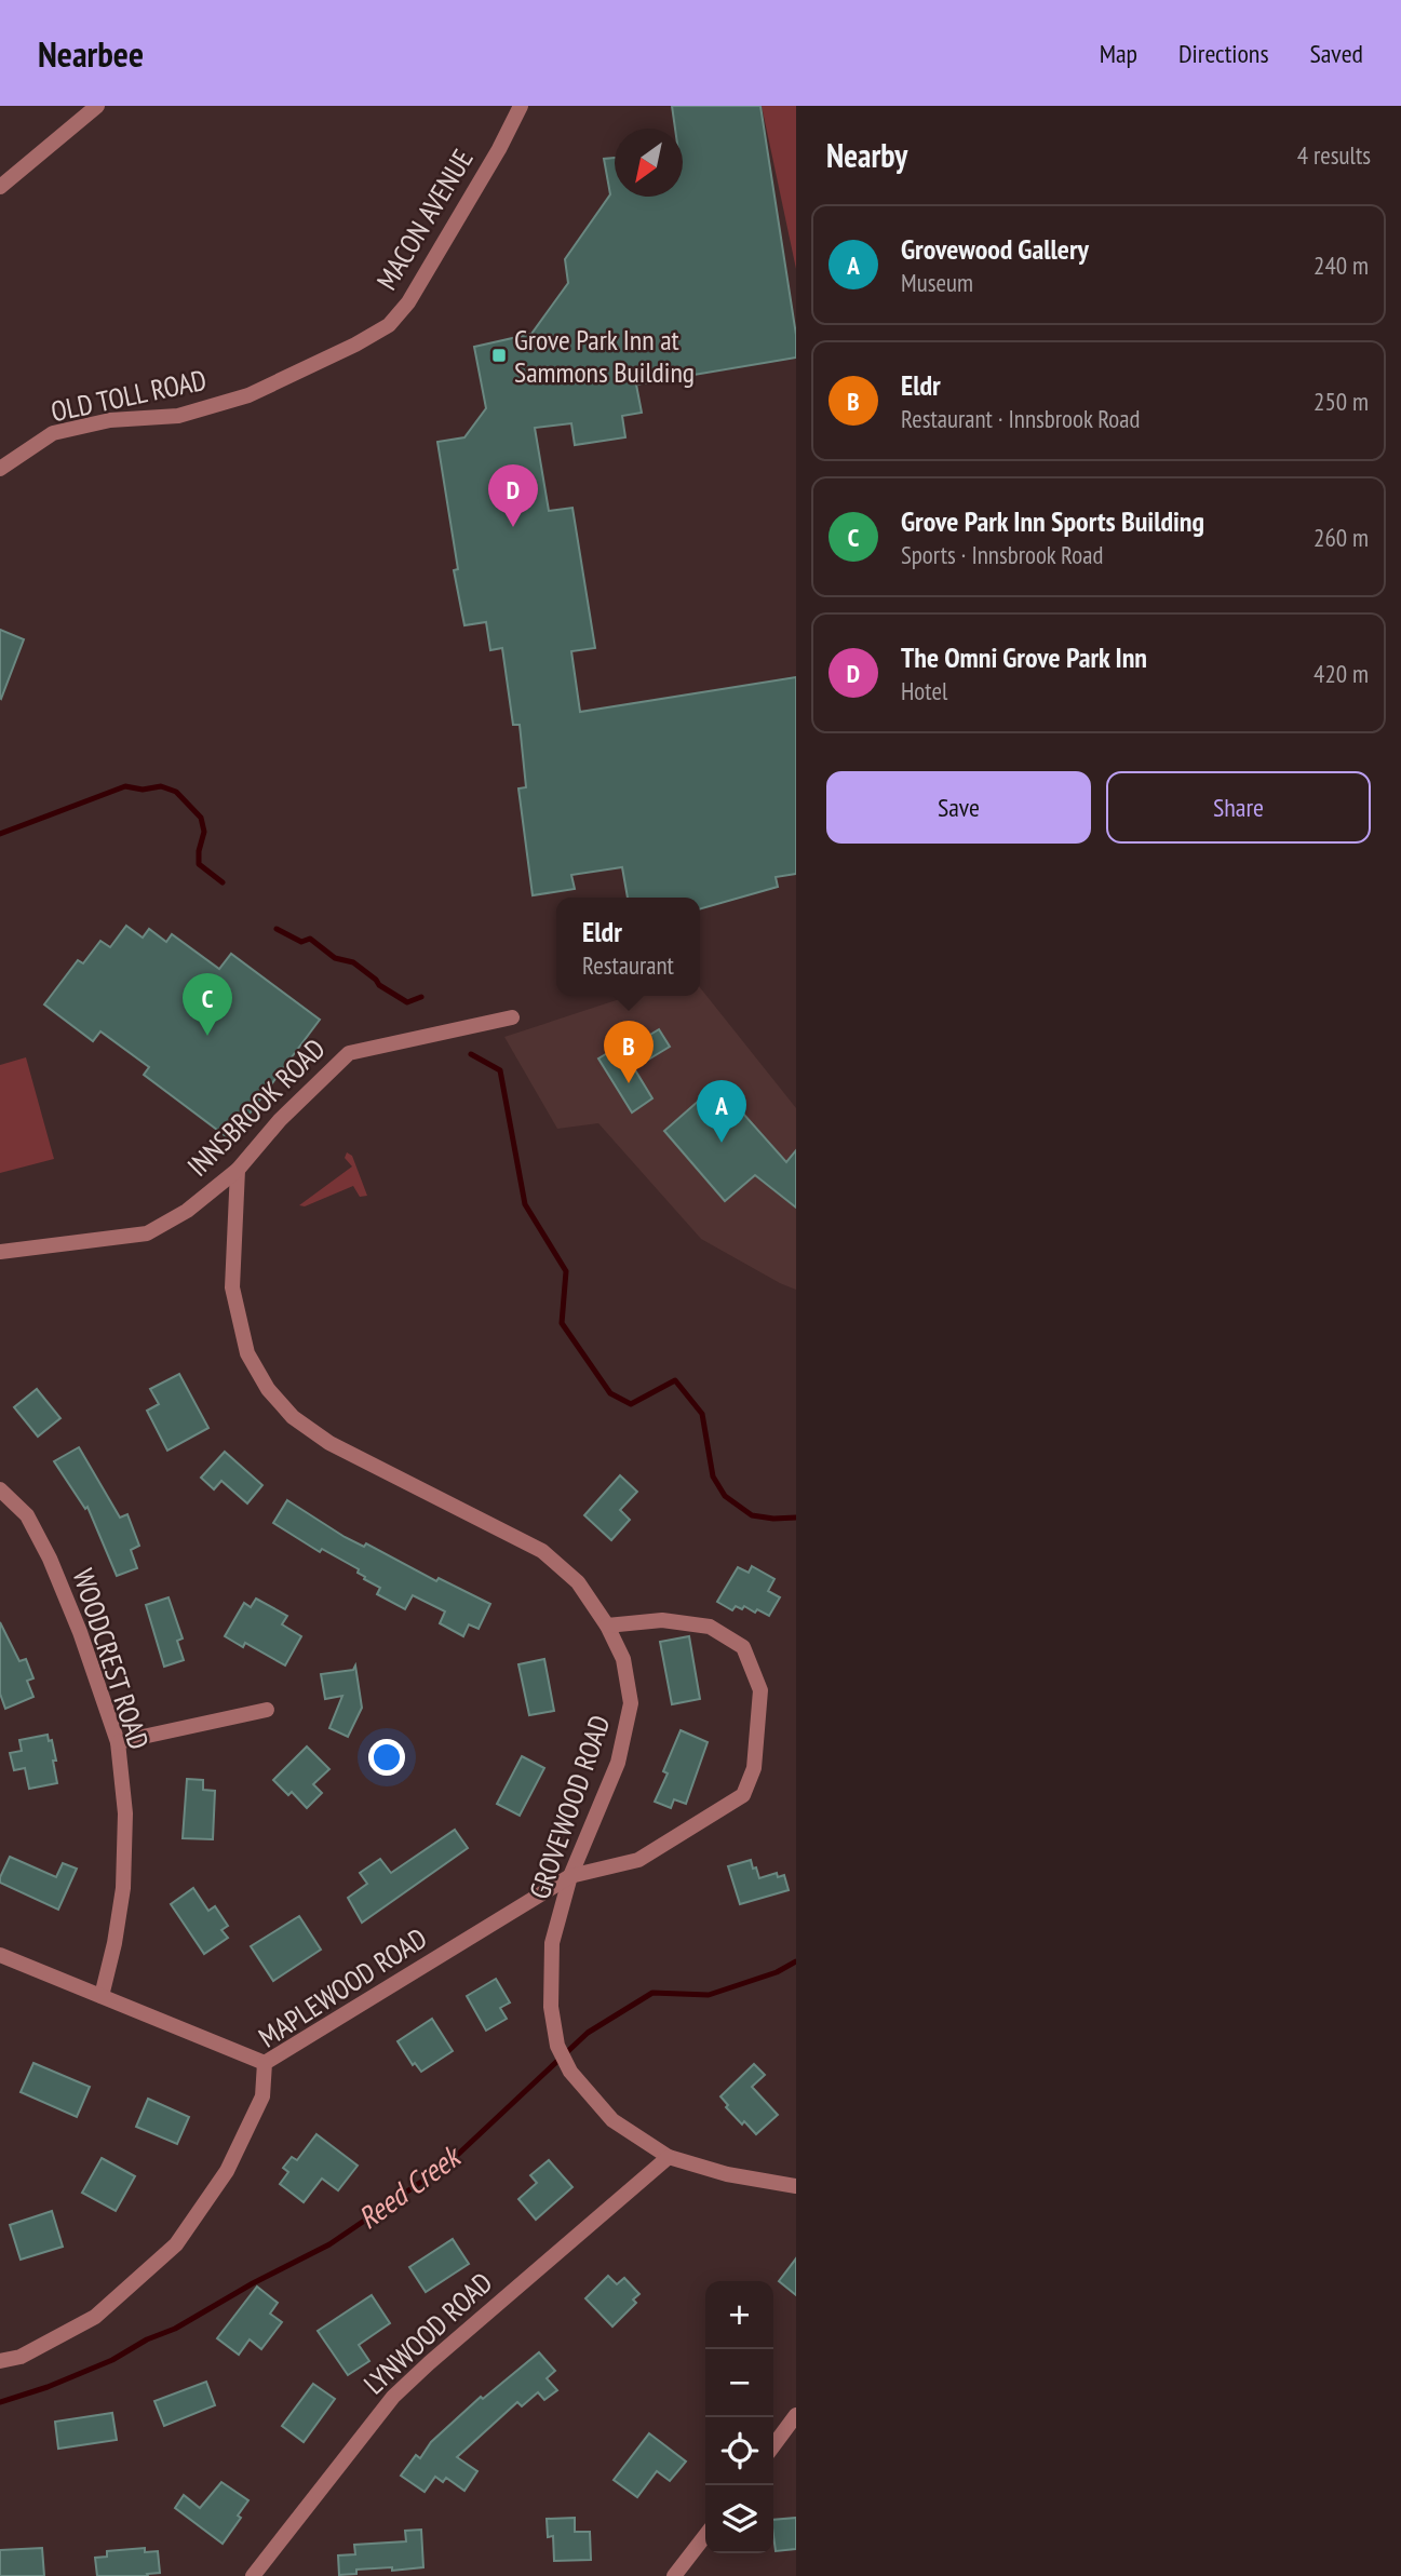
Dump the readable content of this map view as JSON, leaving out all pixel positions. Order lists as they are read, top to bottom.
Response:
{
  "streets": {
    "street": [
      "MACON AVENUE",
      "OLD TOLL ROAD",
      "INNSBROOK ROAD",
      "WOODCREST ROAD",
      "GROVEWOOD ROAD",
      "MAPLEWOOD ROAD",
      "LYNWOOD ROAD"
    ]
  },
  "crossings": [
    ["MACON AVENUE", "OLD TOLL ROAD"],
    ["INNSBROOK ROAD", "GROVEWOOD ROAD"],
    ["GROVEWOOD ROAD", "MAPLEWOOD ROAD"],
    ["GROVEWOOD ROAD", "LYNWOOD ROAD"]
  ],
  "water": ["Reed Creek"],
  "places": {
    "transit": ["Grove Park Inn at Sammons Building"]
  },
  "north": "bottom left",
  "page": {
    "header": "Nearbee",
    "nav": ["Map", "Directions", "Saved"],
    "heading": ["Nearby", "4 results"],
    "list": [
      {
        "mark": "A",
        "name": "Grovewood Gallery",
        "note": "Museum",
        "value": "240 m"
      },
      {
        "mark": "B",
        "name": "Eldr",
        "note": "Restaurant · Innsbrook Road",
        "value": "250 m"
      },
      {
        "mark": "C",
        "name": "Grove Park Inn Sports Building",
        "note": "Sports · Innsbrook Road",
        "value": "260 m"
      },
      {
        "mark": "D",
        "name": "The Omni Grove Park Inn",
        "note": "Hotel",
        "value": "420 m"
      }
    ],
    "pins": [
      "D",
      "C",
      "B",
      "A"
    ],
    "buttons": ["Save", "Share"],
    "popup": ["Eldr", "Restaurant"],
    "map_buttons": ["+", "−"]
  }
}
